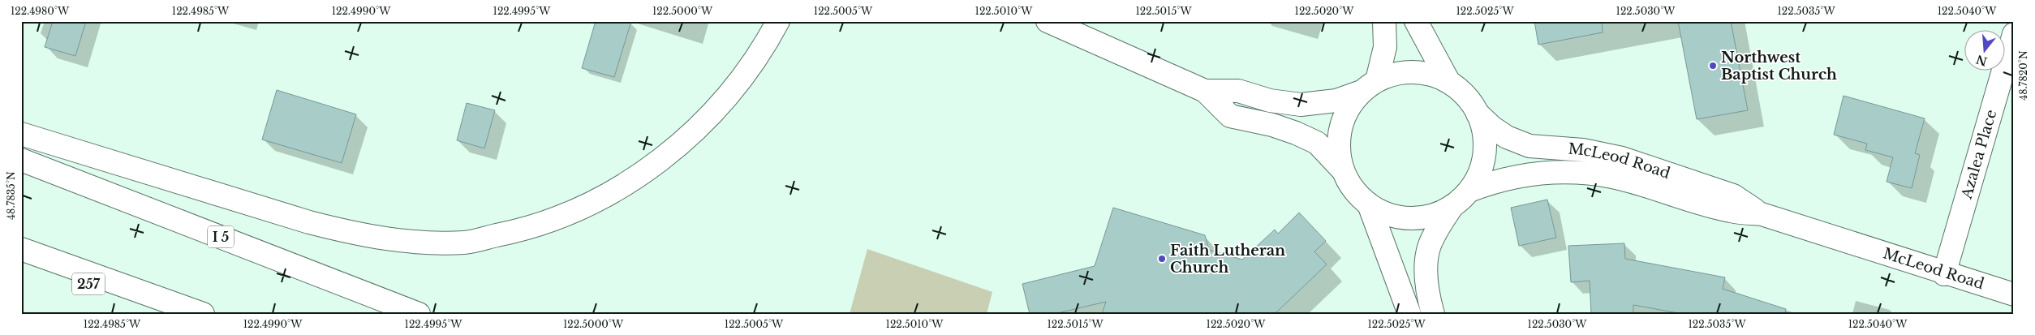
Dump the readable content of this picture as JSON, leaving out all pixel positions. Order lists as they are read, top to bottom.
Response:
{
  "streets": {
    "main road": [
      "Azalea Place",
      "McLeod Road",
      "I 5",
      "257"
    ]
  },
  "crossings": [
    ["Azalea Place", "McLeod Road"]
  ],
  "places": ["Northwest Baptist Church", "Faith Lutheran Church"],
  "north": "bottom",
  "coordinates": [
    "122.4980°W",
    "122.4985°W",
    "122.4990°W",
    "122.4995°W",
    "122.5000°W",
    "122.5005°W",
    "122.5010°W",
    "122.5015°W",
    "122.5020°W",
    "122.5025°W",
    "122.5030°W",
    "122.5035°W",
    "122.5040°W",
    "48.7820°N",
    "48.7835°N"
  ]
}
